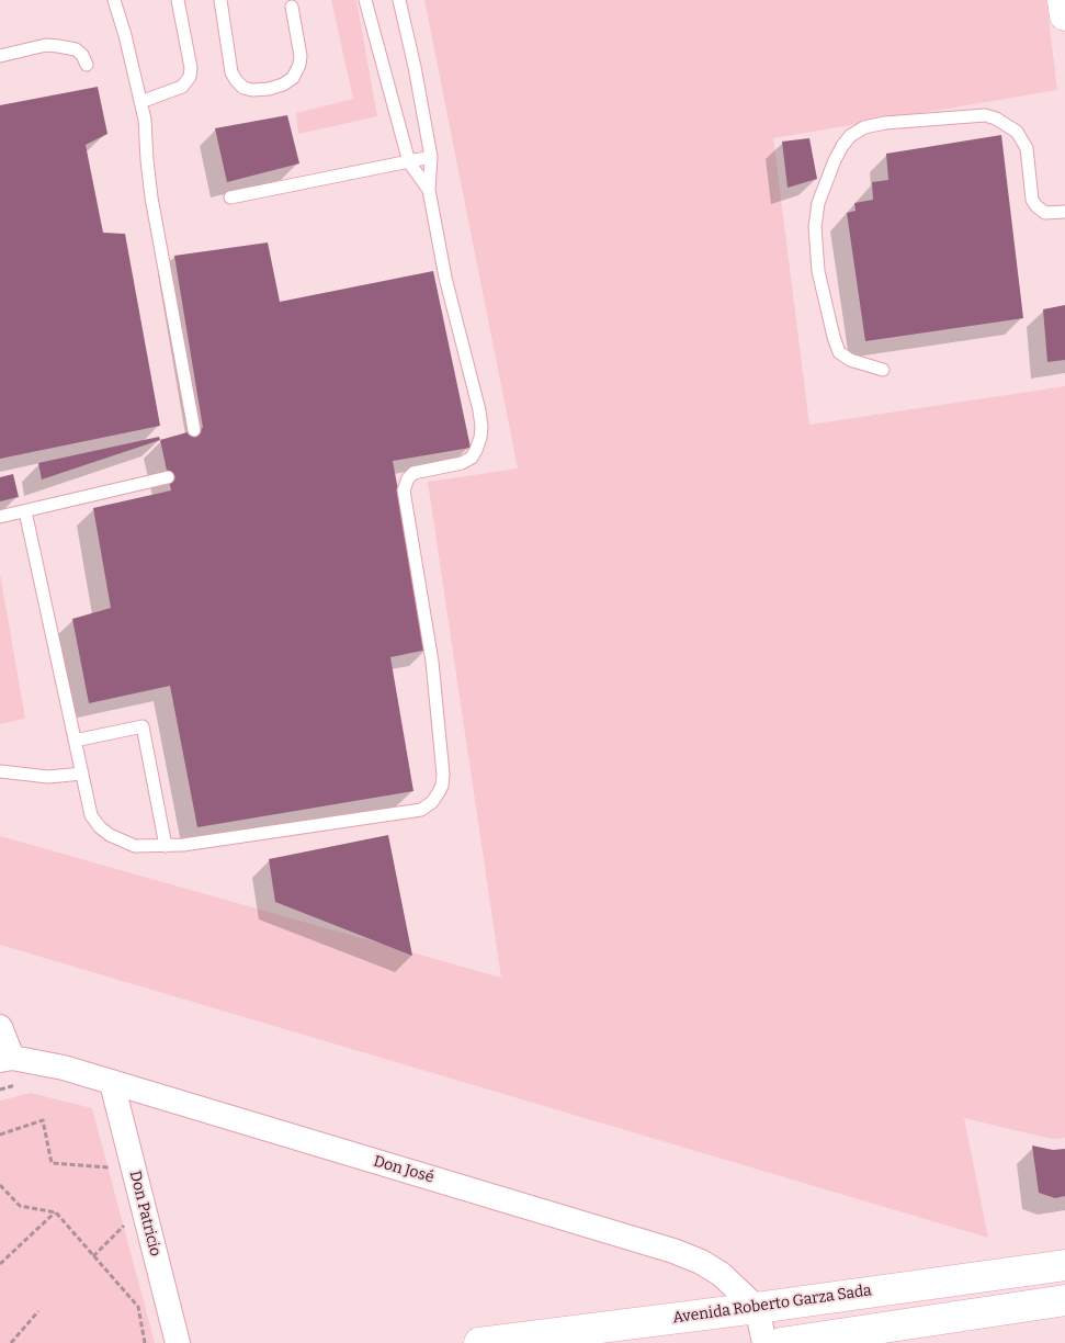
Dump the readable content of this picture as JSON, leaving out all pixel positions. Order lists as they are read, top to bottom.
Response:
{
  "streets": {
    "street": ["Don José", "Don Patricio", "Avenida Roberto Garza Sada"]
  },
  "crossings": [
    ["Don José", "Don Patricio"],
    ["Don José", "Avenida Roberto Garza Sada"]
  ]
}
